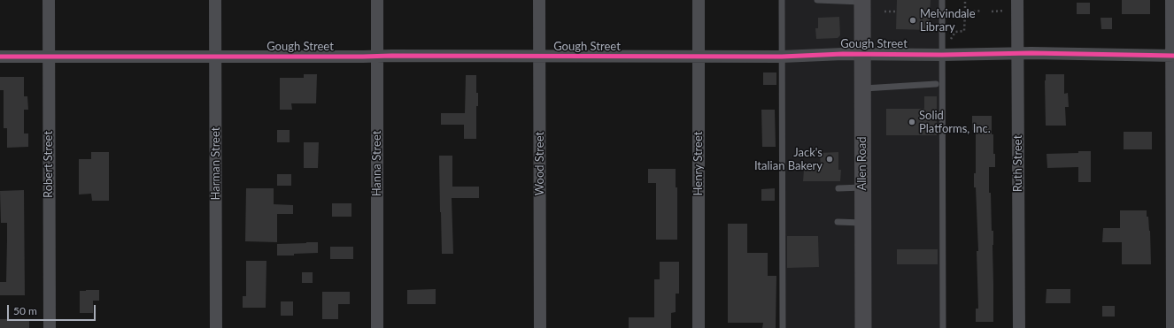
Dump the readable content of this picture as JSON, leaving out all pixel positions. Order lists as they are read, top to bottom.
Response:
{
  "streets": {
    "main road": ["Allen Road"],
    "street": [
      "Gough Street",
      "Harman Street",
      "Hanna Street",
      "Wood Street",
      "Henry Street",
      "Ruth Street",
      "Robert Street"
    ]
  },
  "crossings": [
    ["Gough Street", "Harman Street"],
    ["Gough Street", "Hanna Street"],
    ["Gough Street", "Wood Street"],
    ["Gough Street", "Henry Street"],
    ["Gough Street", "Allen Road"],
    ["Gough Street", "Ruth Street"],
    ["Gough Street", "Robert Street"]
  ],
  "places": ["Melvindale Library", "Solid Platforms, Inc.", "Jack's Italian Bakery"],
  "scale_bar": "50 m"
}
